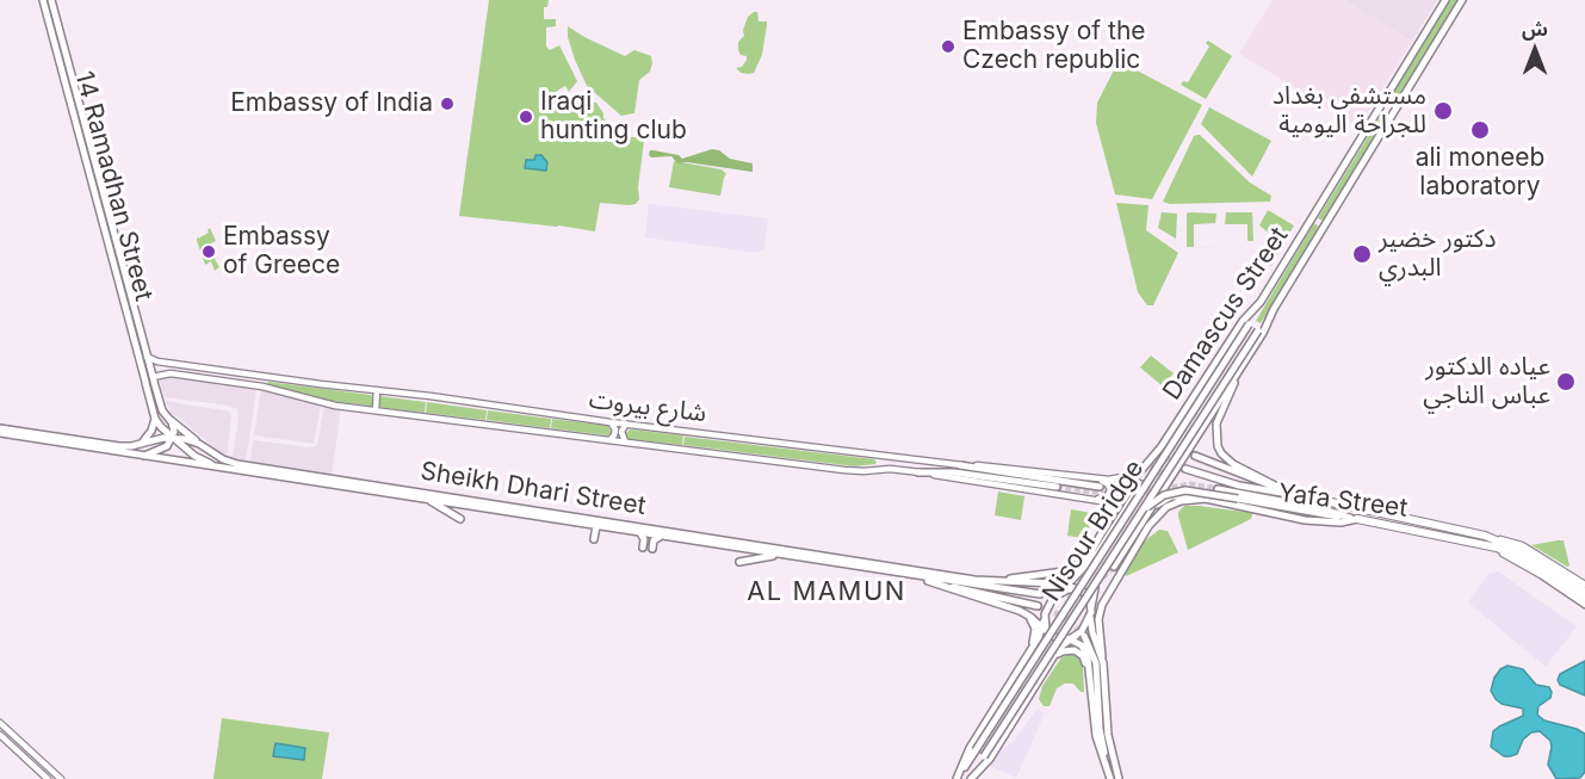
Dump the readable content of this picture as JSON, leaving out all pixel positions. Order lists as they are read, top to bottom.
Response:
{
  "streets": {
    "highway": ["Yafa Street"],
    "main road": [
      "14 Ramadhan Street",
      "Damascus Street",
      "شارع بيروت",
      "Sheikh Dhari Street",
      "Nisour Bridge"
    ]
  },
  "crossings": [
    ["14 Ramadhan Street", "شارع بيروت"],
    ["14 Ramadhan Street", "Sheikh Dhari Street"],
    ["Damascus Street", "شارع بيروت"],
    ["Damascus Street", "Nisour Bridge"]
  ],
  "districts": ["AL MAMUN"],
  "places": [
    "Embassy of the Czech republic",
    "Embassy of India",
    "مستشفى بغداد للجراحة اليومية",
    "Iraqi hunting club",
    "ali moneeb laboratory",
    "Embassy of Greece",
    "دكتور خضير البدري",
    "عياده الدكتور عباس الناجي"
  ],
  "north": "top"
}
